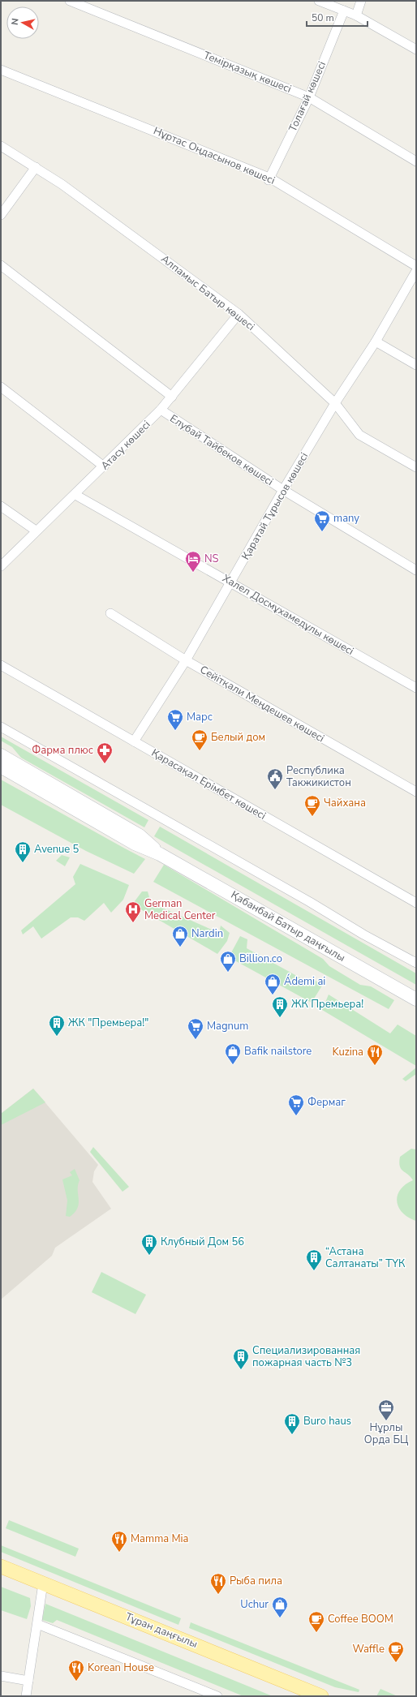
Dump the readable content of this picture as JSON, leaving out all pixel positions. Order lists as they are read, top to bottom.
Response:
{
  "streets": {
    "main road": ["Қабанбай Батыр даңғылы", "Тұран даңғылы"],
    "street": [
      "Темірқазық көшесі",
      "Толағай көшесі",
      "Нұртас Оңдасынов көшесі",
      "Алпамыс Батыр көшесі",
      "Атасу көшесі",
      "Елубай Тайбеков көшесі",
      "Қаратай Тұрысов көшесі",
      "Халел Досмұхамедұлы көшесі",
      "Сейітқали Меңдешев көшесі",
      "Қарасақал Ерімбет көшесі"
    ]
  },
  "crossings": [
    ["Темірқазық көшесі", "Толағай көшесі"],
    ["Толағай көшесі", "Нұртас Оңдасынов көшесі"],
    ["Алпамыс Батыр көшесі", "Атасу көшесі"],
    ["Алпамыс Батыр көшесі", "Қаратай Тұрысов көшесі"],
    ["Атасу көшесі", "Елубай Тайбеков көшесі"],
    ["Атасу көшесі", "Халел Досмұхамедұлы көшесі"],
    ["Елубай Тайбеков көшесі", "Қаратай Тұрысов көшесі"],
    ["Қаратай Тұрысов көшесі", "Халел Досмұхамедұлы көшесі"],
    ["Қаратай Тұрысов көшесі", "Сейітқали Меңдешев көшесі"],
    ["Қаратай Тұрысов көшесі", "Қарасақал Ерімбет көшесі"]
  ],
  "places": {
    "supermarket": [
      "many",
      "Марс",
      "Magnum",
      "Фермаг"
    ],
    "hotel": ["NS"],
    "cafe": [
      "Белый дом",
      "Чайхана",
      "Coffee BOOM",
      "Waffle"
    ],
    "pharmacy": ["Фарма плюс"],
    "public building": ["Республика Такжикистон"],
    "building": [
      "Avenue 5",
      "ЖК Премьера!",
      "ЖК \"Премьера!\"",
      "Клубный Дом 56",
      "“Астана Салтанаты” ТҮК",
      "Специализированная пожарная часть №3",
      "Buro haus"
    ],
    "hospital": ["German Medical Center"],
    "shop": [
      "Nardin",
      "Billion.co",
      "Ádemi ai",
      "Bafik nailstore",
      "Uchur"
    ],
    "restaurant": [
      "Kuzina",
      "Mamma Mia",
      "Рыба пила",
      "Korean House"
    ],
    "office": ["Нұрлы Орда БЦ"]
  },
  "scale_bar": "50 m",
  "north": "left"
}
